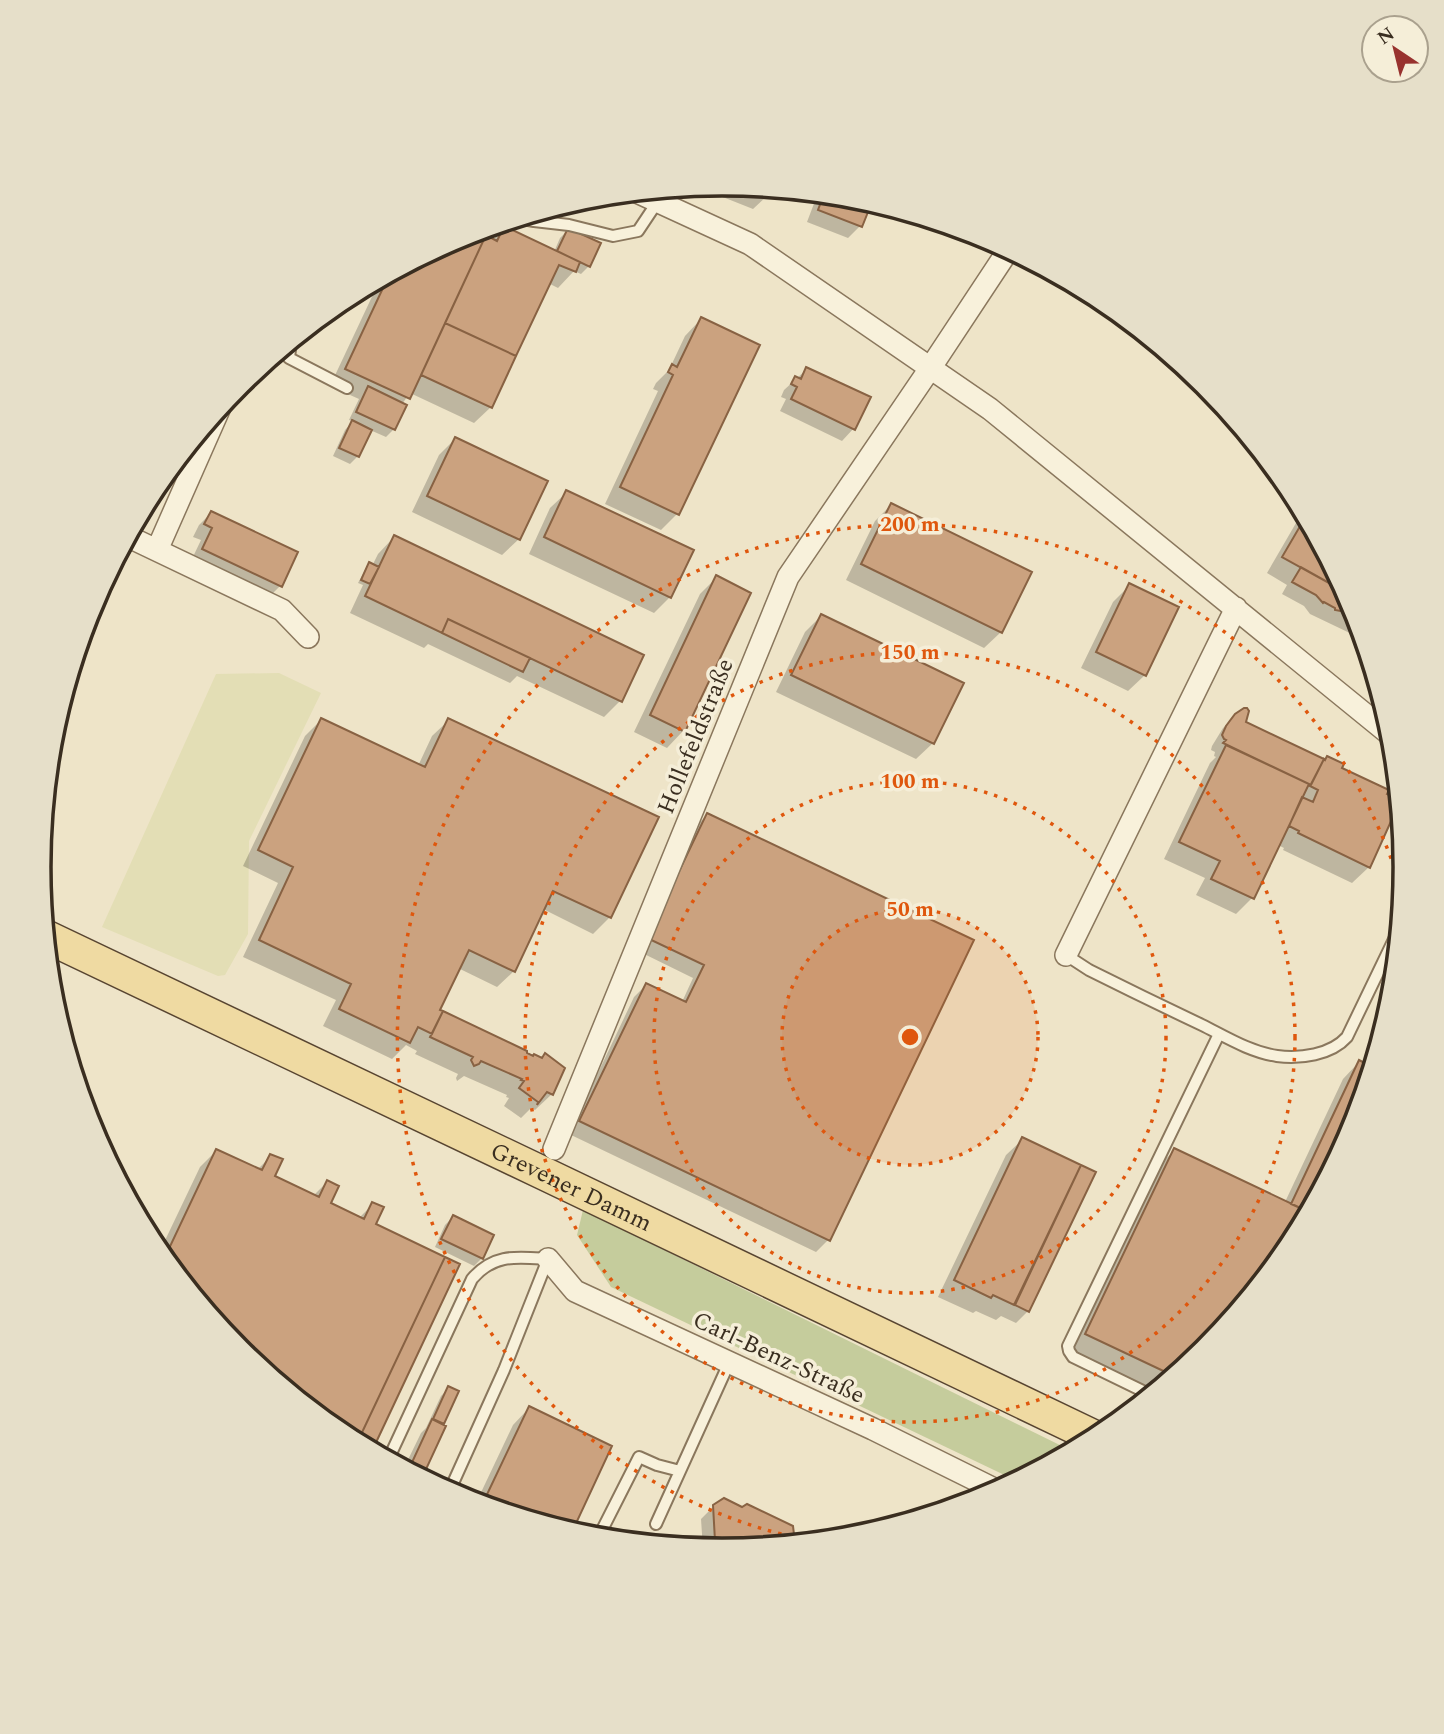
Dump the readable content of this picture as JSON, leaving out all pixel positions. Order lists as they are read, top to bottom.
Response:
{
  "streets": {
    "main road": ["Grevener Damm"],
    "street": ["Hollefeldstraße", "Carl-Benz-Straße"]
  },
  "north": "top left",
  "rings": [
    "200 m",
    "150 m",
    "100 m",
    "50 m"
  ]
}
